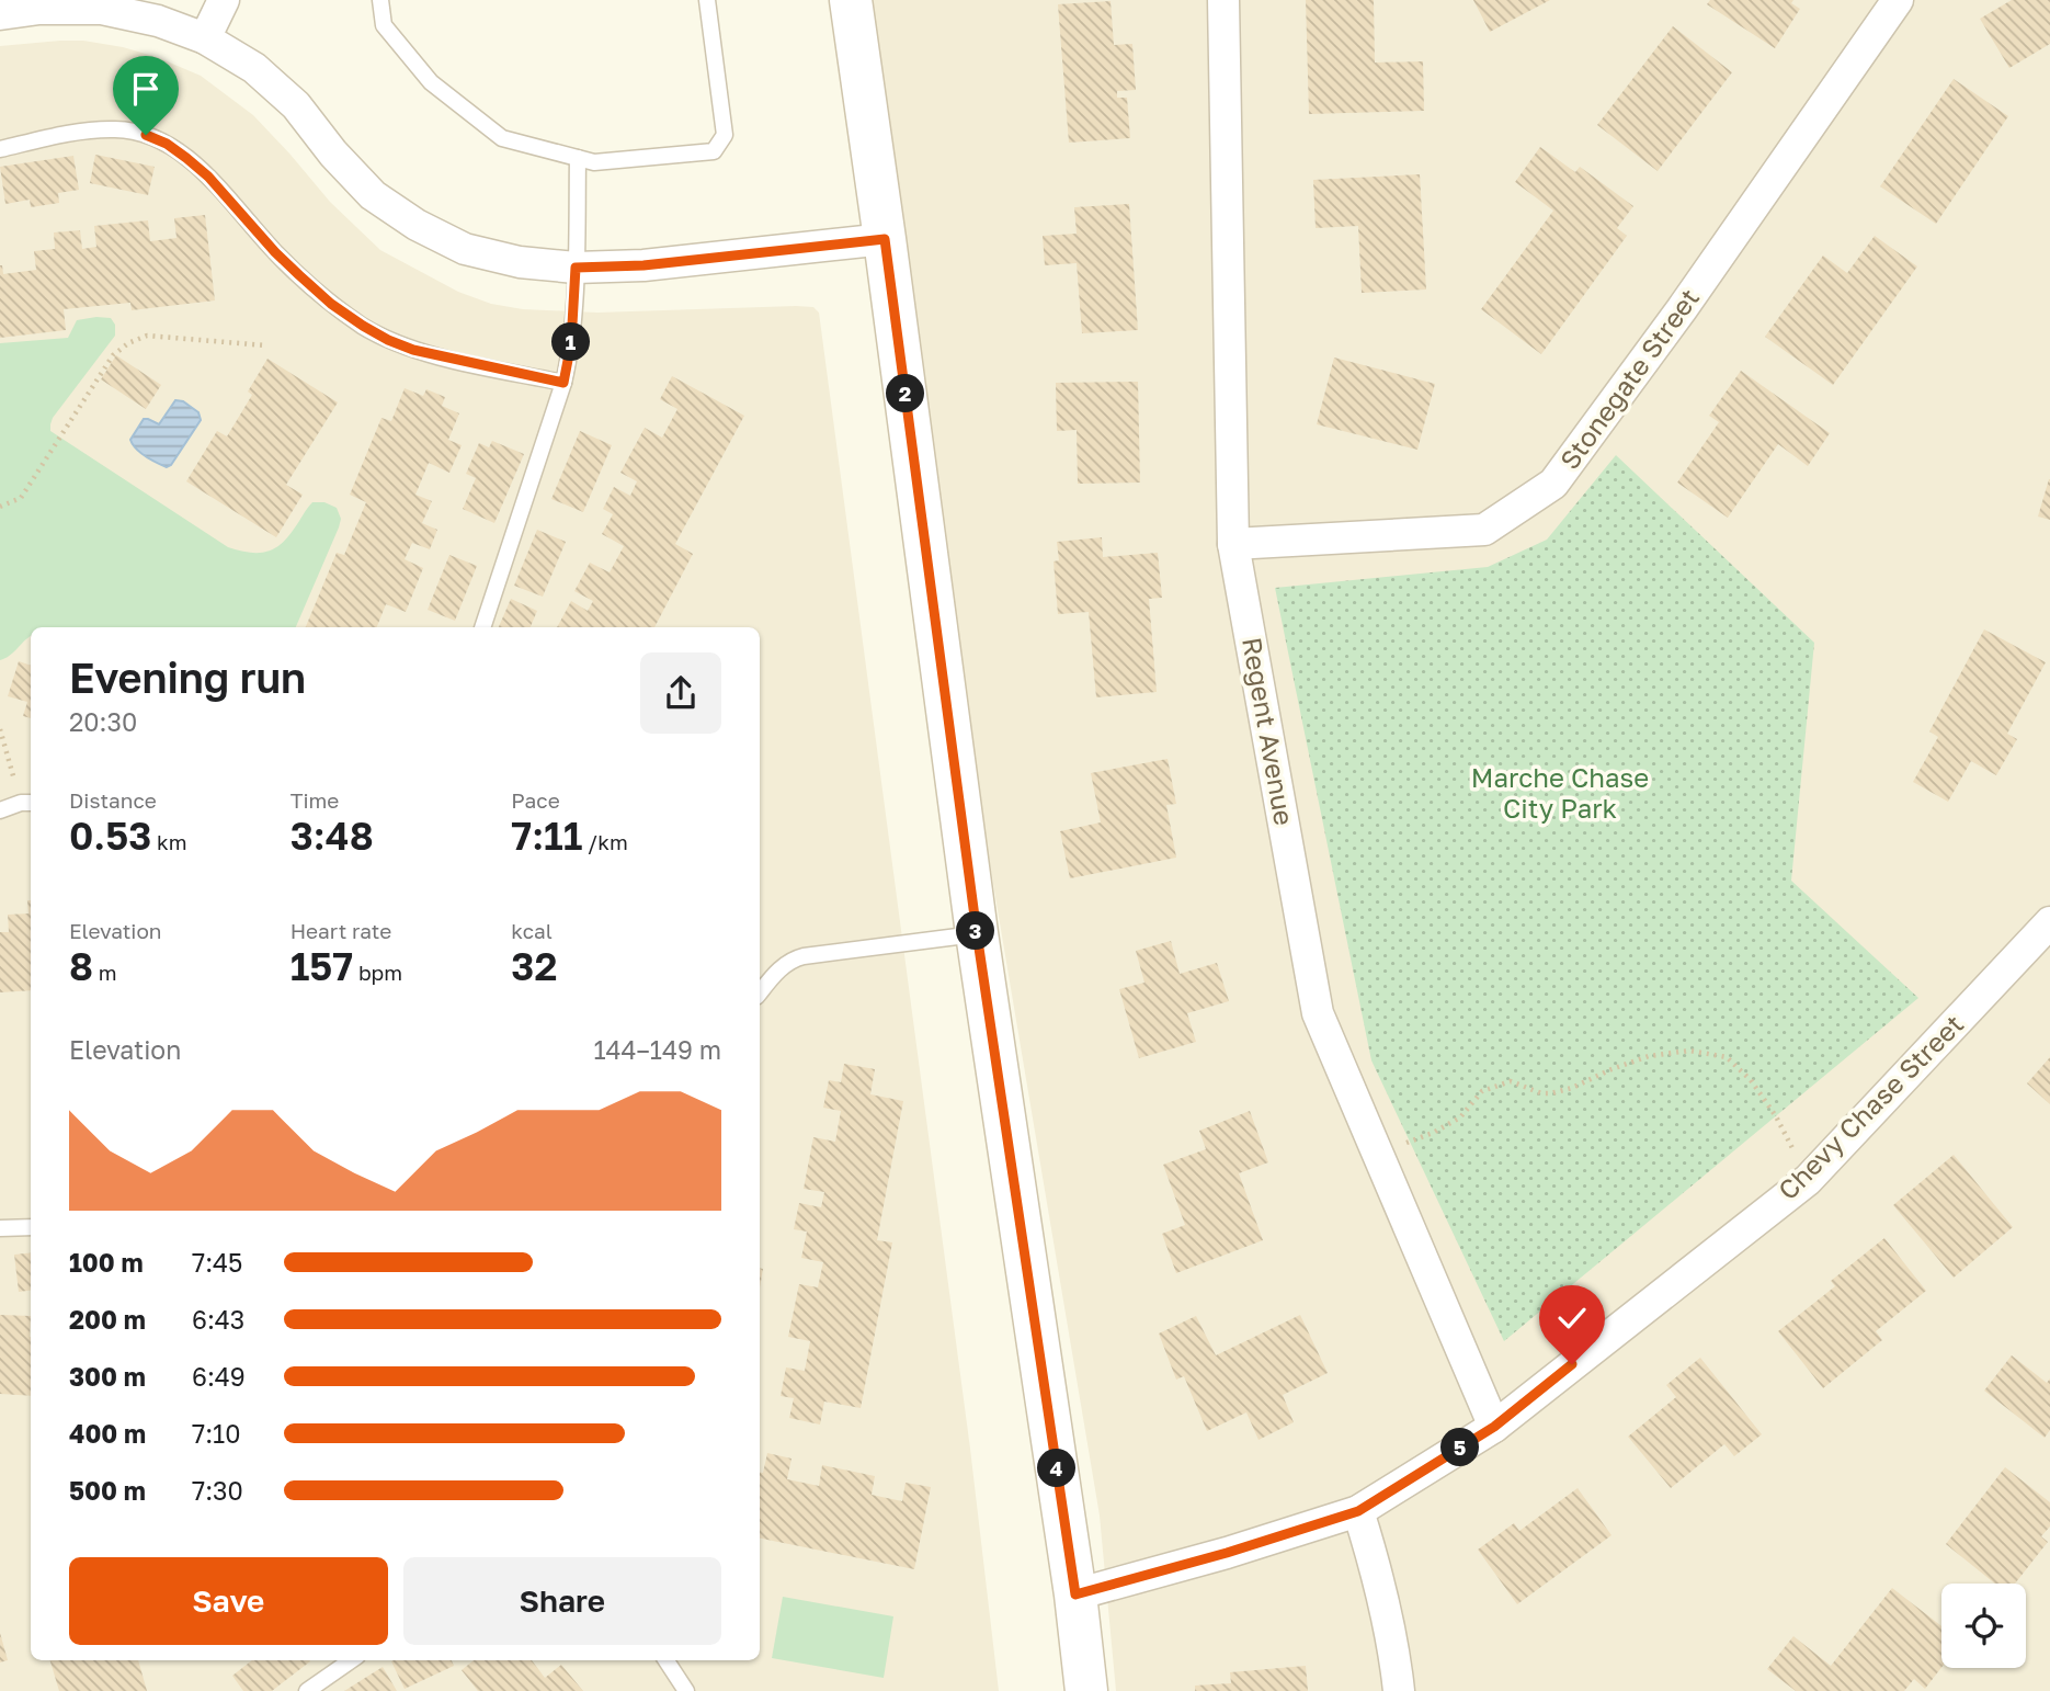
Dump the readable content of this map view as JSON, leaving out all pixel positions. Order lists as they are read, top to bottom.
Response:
{
  "streets": {
    "street": ["Stonegate Street", "Regent Avenue", "Chevy Chase Street"]
  },
  "crossings": [
    ["Stonegate Street", "Regent Avenue"],
    ["Regent Avenue", "Chevy Chase Street"]
  ],
  "parks": ["Marche Chase City Park"],
  "page": {
    "pins": [
      "1",
      "2",
      "3",
      "5",
      "4"
    ],
    "heading": ["Evening run", "20:30"],
    "stats": [
      ["Distance", "0.53 km"],
      ["Time", "3:48"],
      ["Pace", "7:11 /km"],
      ["Elevation", "8 m"],
      ["Heart rate", "157 bpm"],
      ["kcal", "32"]
    ],
    "chart": ["Elevation", "144–149 m"],
    "list": [
      {
        "name": "100 m",
        "note": "7:45"
      },
      {
        "name": "200 m",
        "note": "6:43"
      },
      {
        "name": "300 m",
        "note": "6:49"
      },
      {
        "name": "400 m",
        "note": "7:10"
      },
      {
        "name": "500 m",
        "note": "7:30"
      }
    ],
    "buttons": ["Save", "Share"]
  }
}
